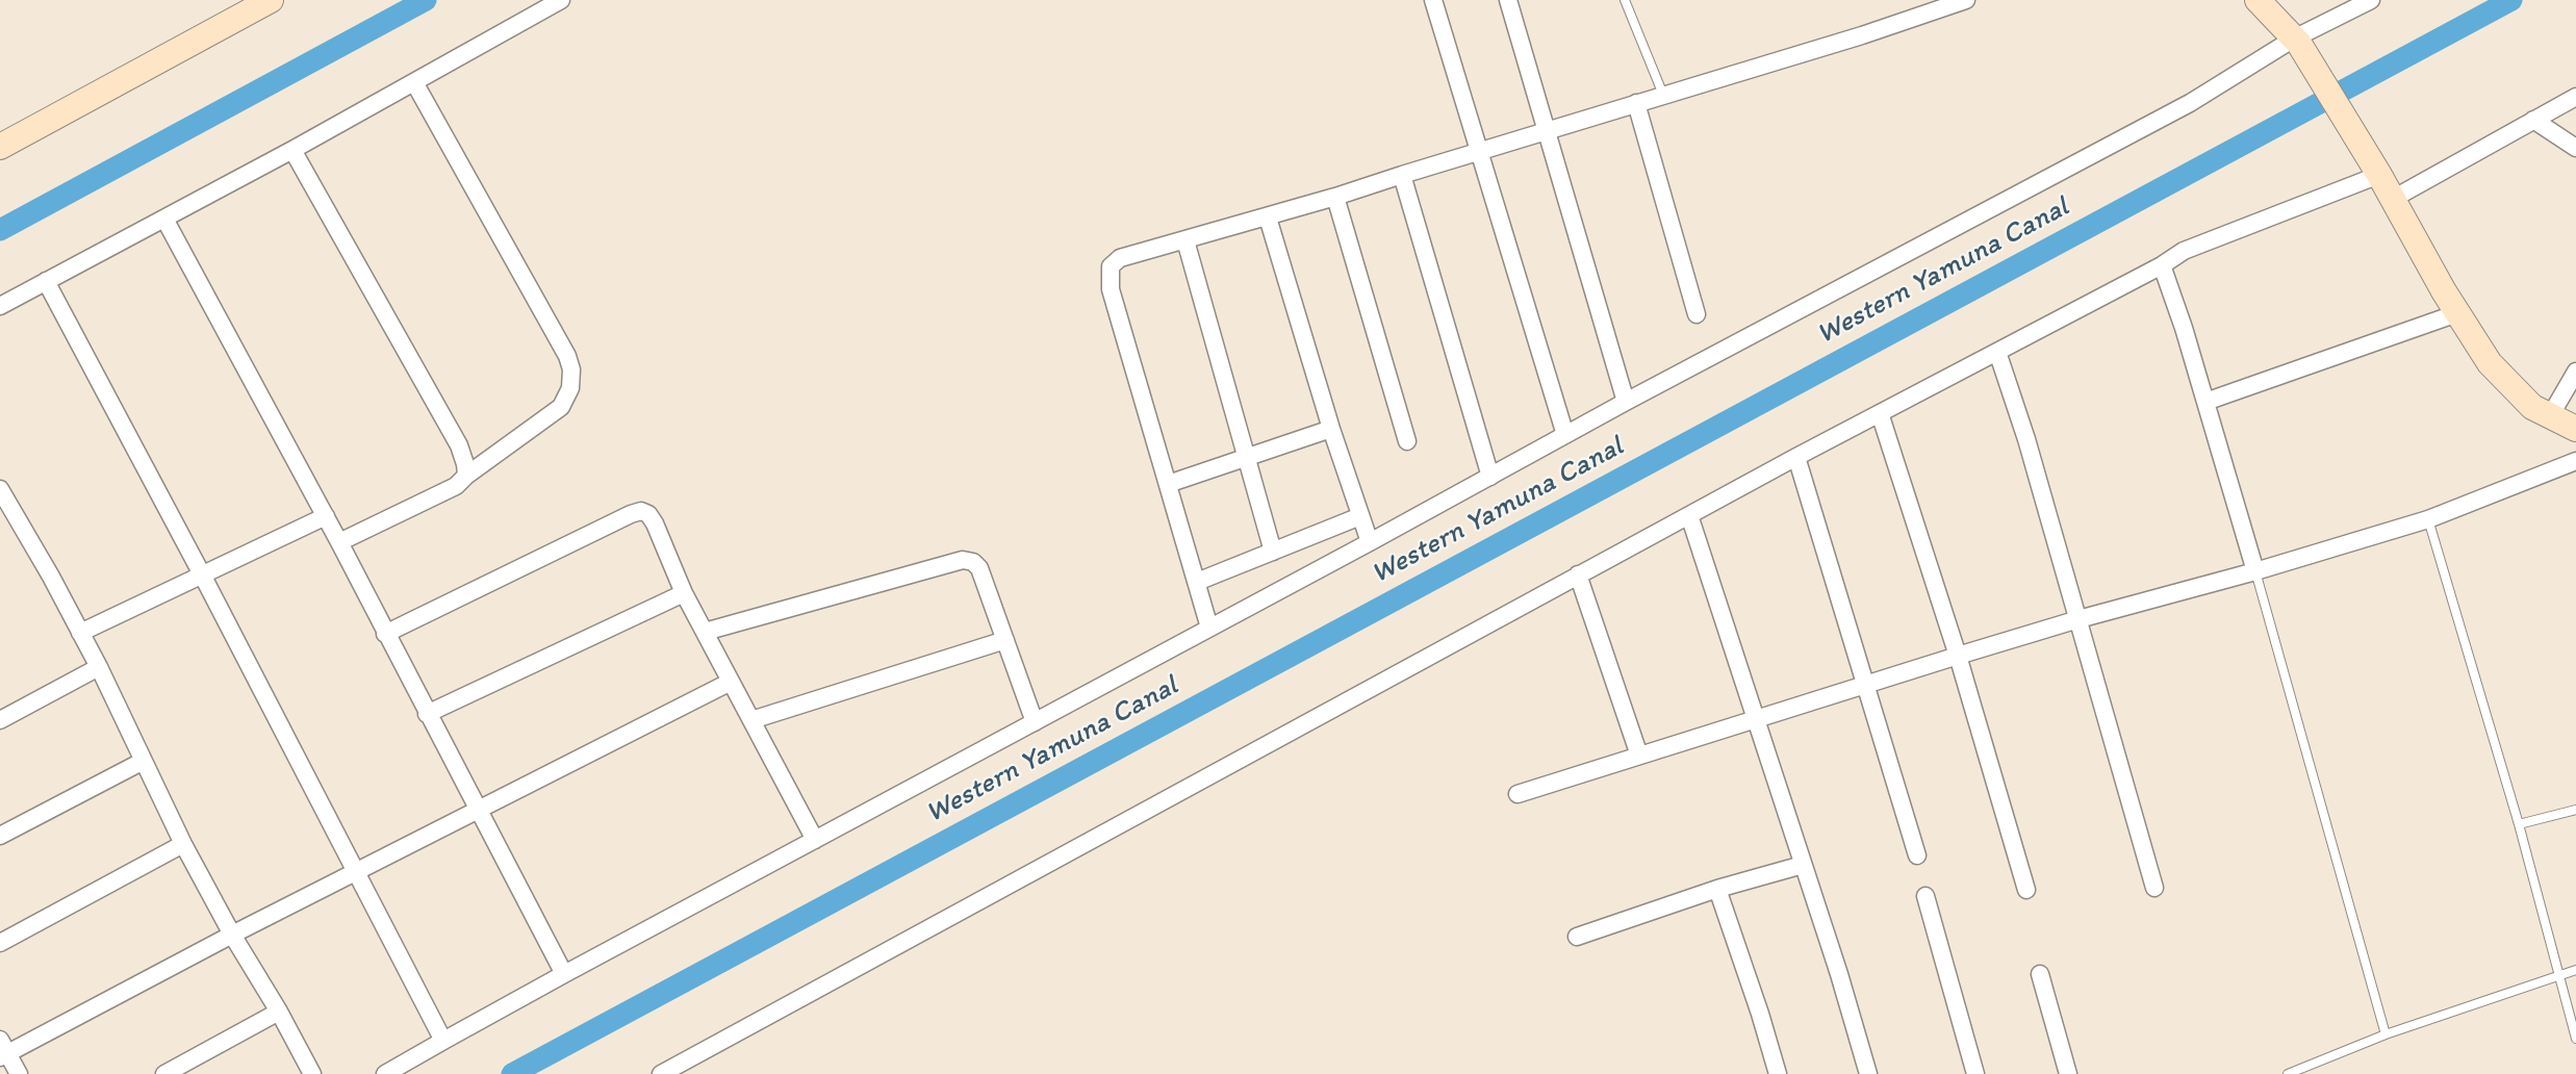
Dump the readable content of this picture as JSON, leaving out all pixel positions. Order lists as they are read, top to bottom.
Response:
{
  "water": ["Western Yamuna Canal"]
}
